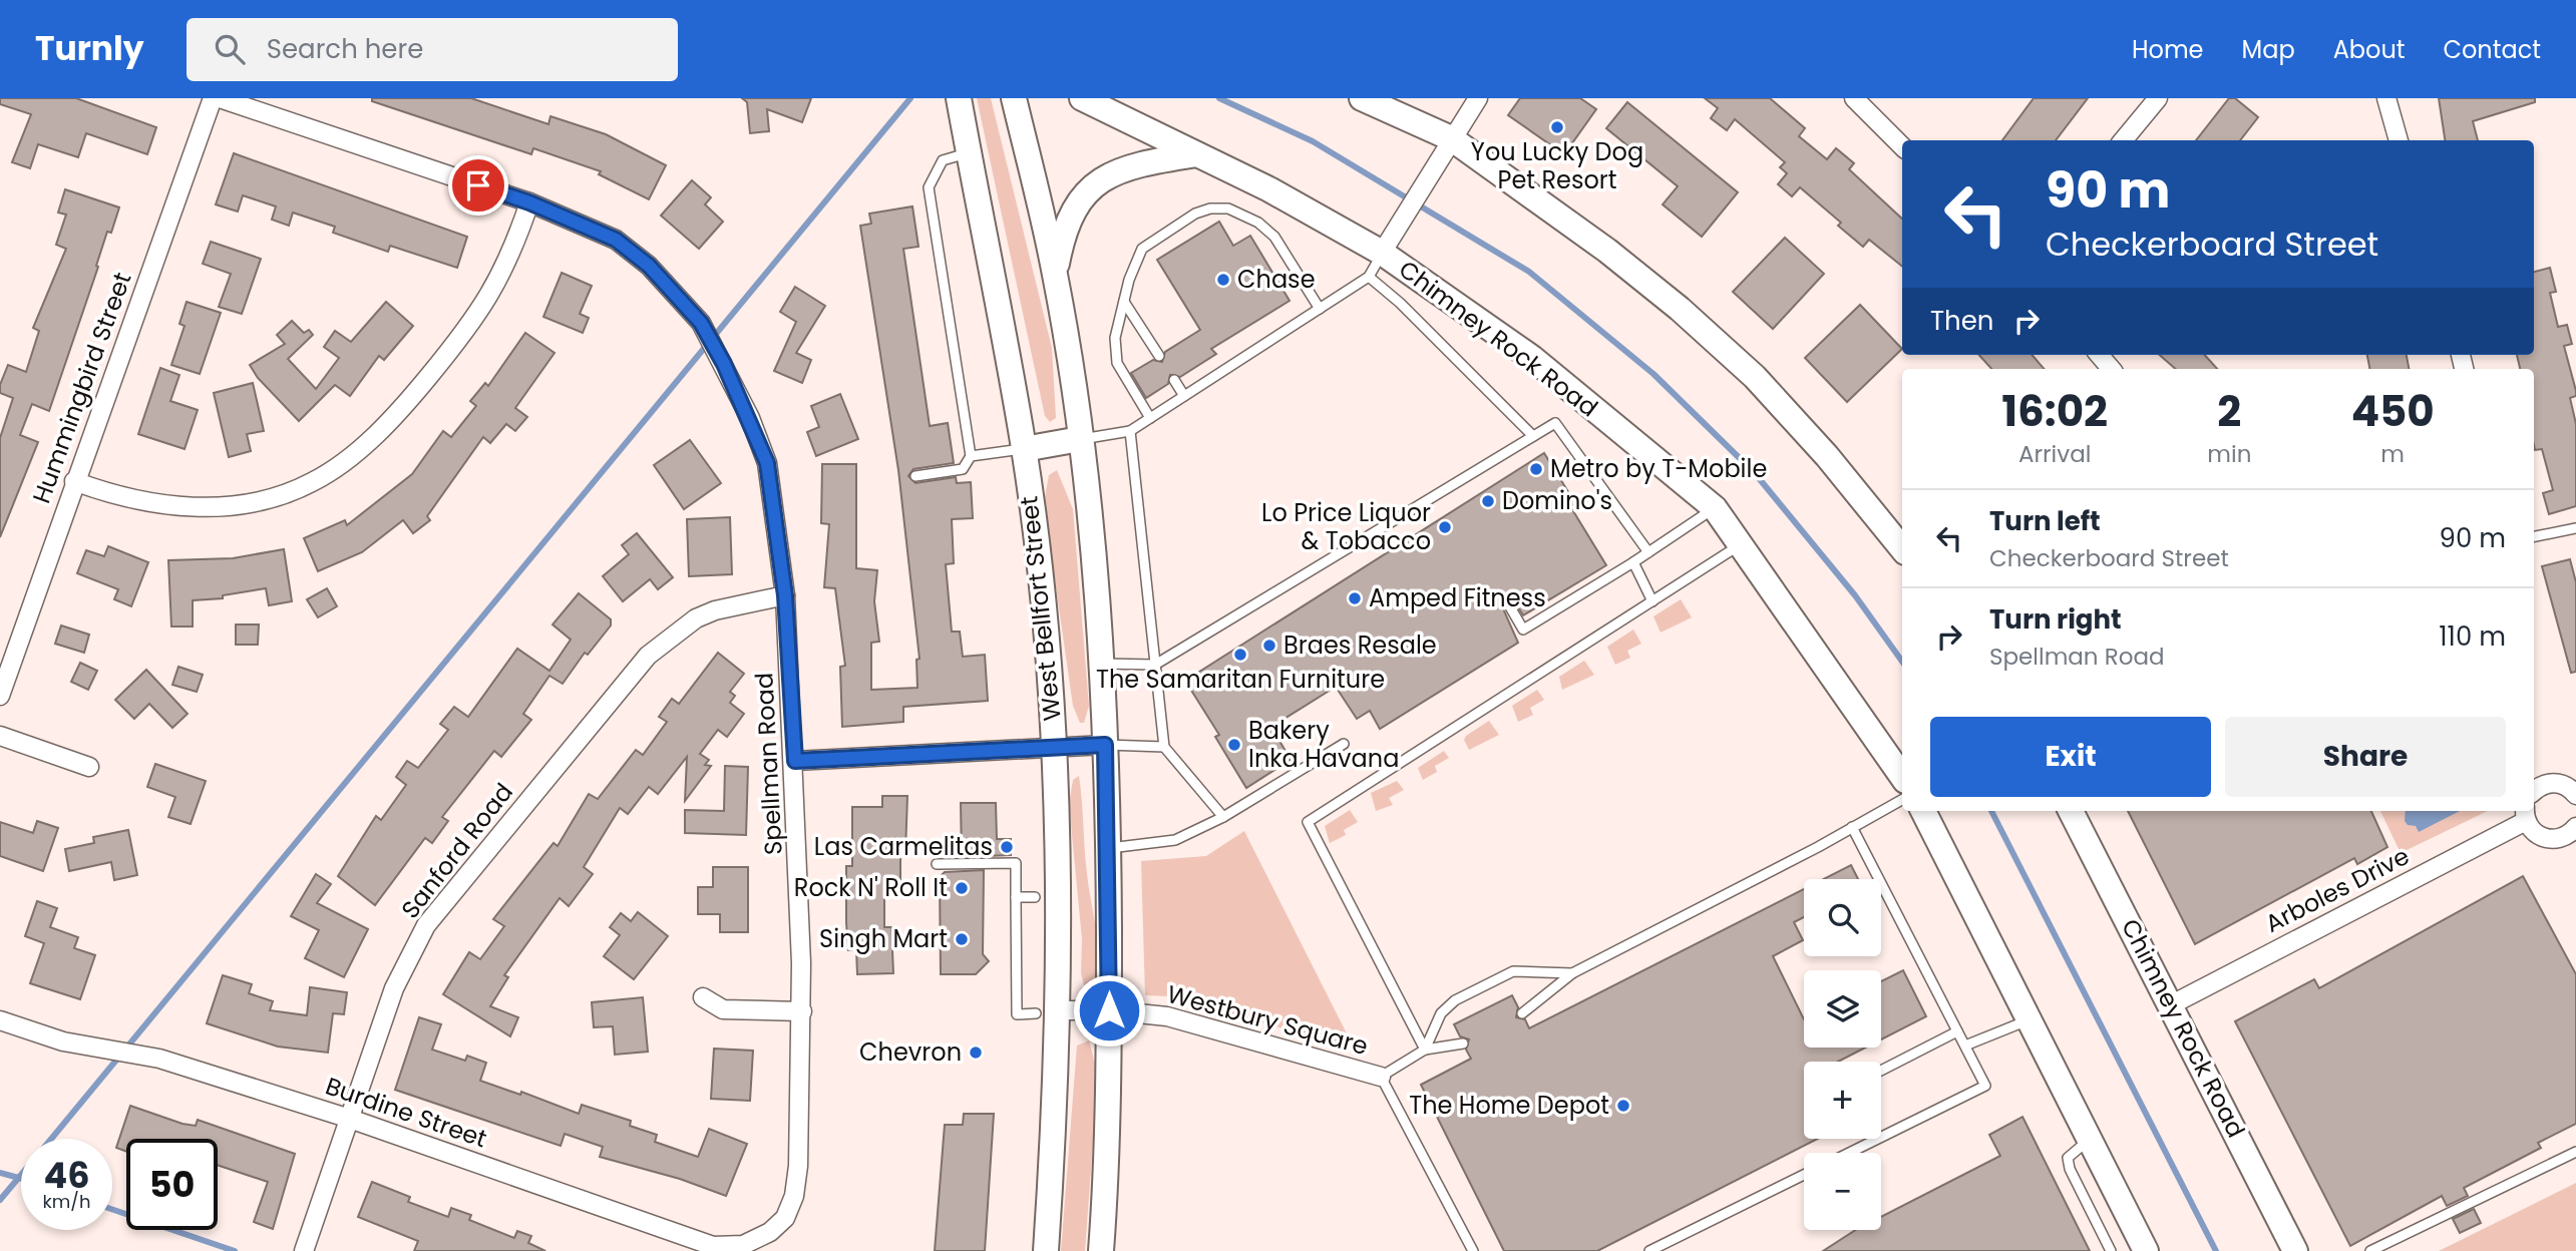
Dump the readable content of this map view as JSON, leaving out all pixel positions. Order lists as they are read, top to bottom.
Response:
{
  "streets": {
    "main road": ["Chimney Rock Road", "West Bellfort Street"],
    "street": [
      "Hummingbird Street",
      "Spellman Road",
      "Sanford Road",
      "Arboles Drive",
      "Westbury Square",
      "Burdine Street"
    ]
  },
  "crossings": [
    ["Chimney Rock Road", "Arboles Drive"],
    ["West Bellfort Street", "Westbury Square"],
    ["Spellman Road", "Sanford Road"],
    ["Spellman Road", "Burdine Street"],
    ["Sanford Road", "Burdine Street"]
  ],
  "places": [
    "You Lucky Dog Pet Resort",
    "Chase",
    "Metro by T-Mobile",
    "Domino's",
    "Lo Price Liquor & Tobacco",
    "Amped Fitness",
    "Braes Resale",
    "The Samaritan Furniture",
    "Bakery Inka Havana",
    "Las Carmelitas",
    "Rock N' Roll It",
    "Singh Mart",
    "Chevron",
    "The Home Depot"
  ],
  "page": {
    "header": "Turnly",
    "search": "Search here",
    "nav": [
      "Home",
      "Map",
      "About",
      "Contact"
    ],
    "turn": ["90 m", "Checkerboard Street"],
    "then": "Then",
    "eta": [
      "16:02",
      "Arrival",
      "2",
      "min",
      "450",
      "m"
    ],
    "list": [
      {
        "name": "Turn left",
        "note": "Checkerboard Street",
        "value": "90 m"
      },
      {
        "name": "Turn right",
        "note": "Spellman Road",
        "value": "110 m"
      }
    ],
    "buttons": ["Exit", "Share"],
    "map_buttons": ["+", "−"],
    "speed": "46 km/h",
    "limit": "50"
  }
}
